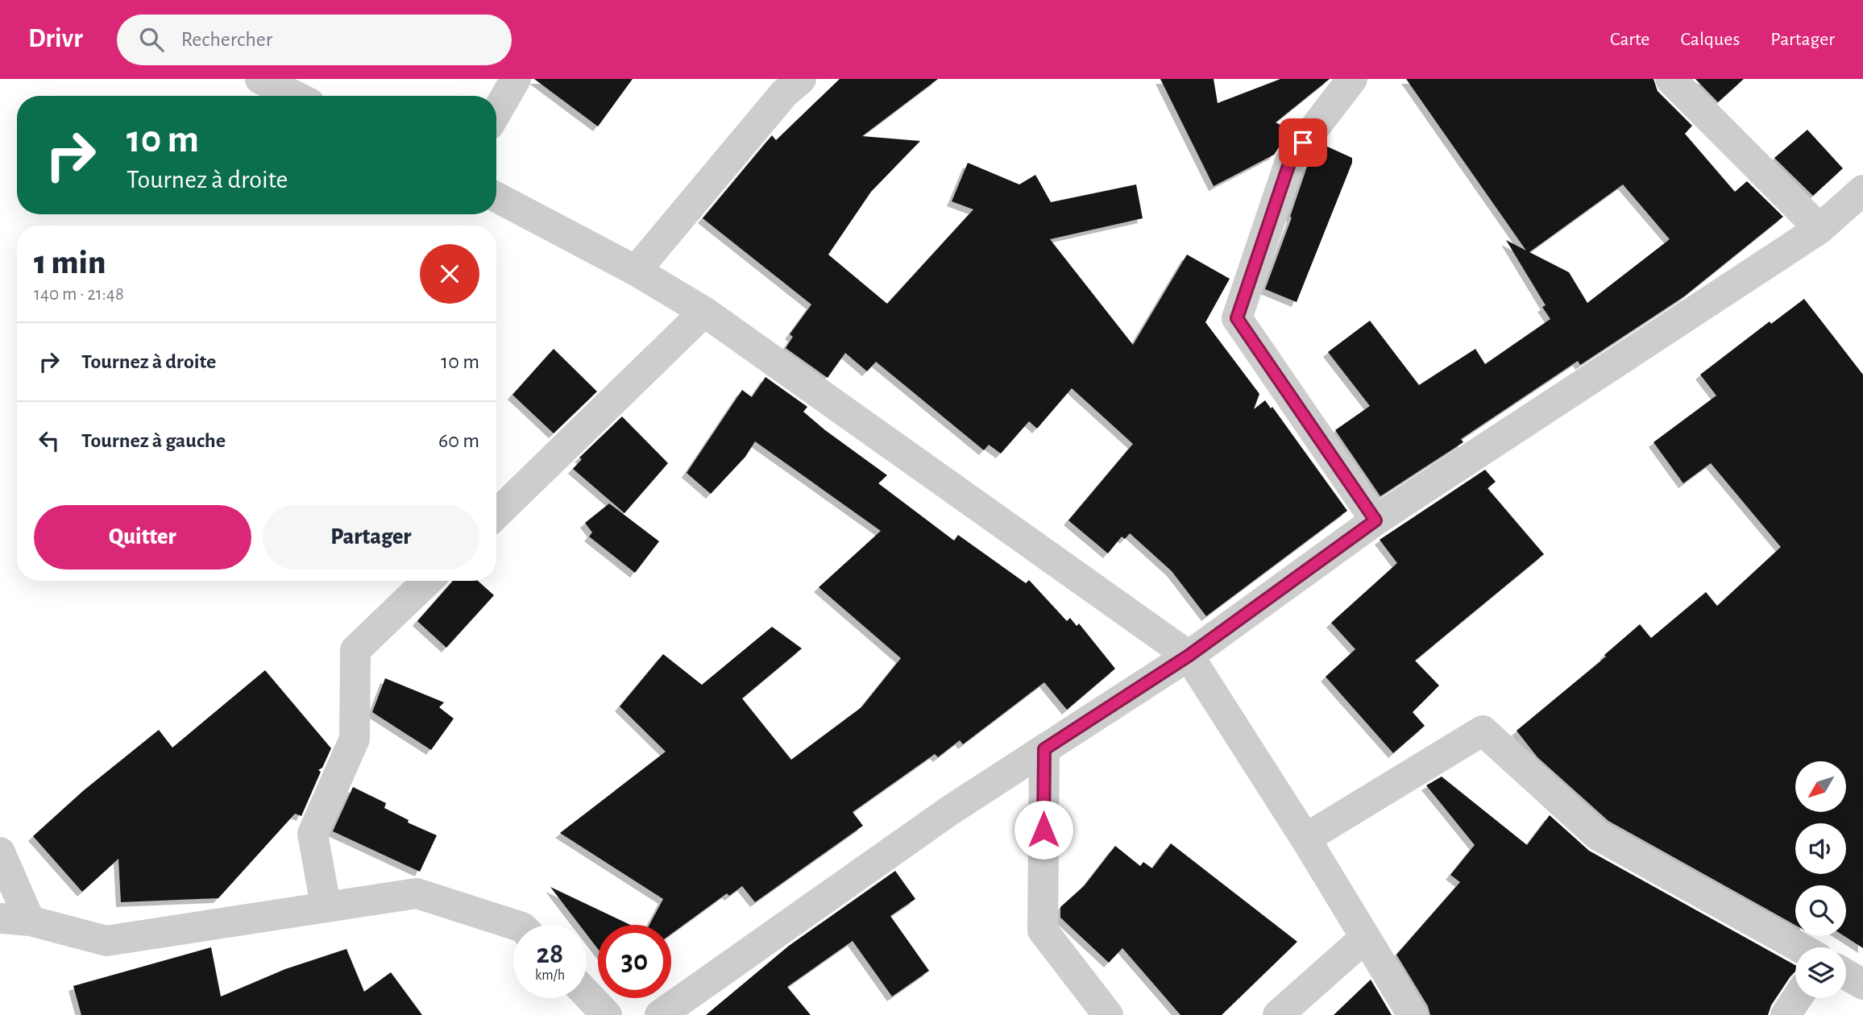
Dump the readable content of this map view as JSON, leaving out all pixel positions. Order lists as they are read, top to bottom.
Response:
{
  "north": "bottom left",
  "page": {
    "header": "Drivr",
    "search": "Rechercher",
    "nav": ["Carte", "Calques", "Partager"],
    "turn": ["10 m", "Tournez à droite"],
    "heading": ["1 min", "140 m · 21:48"],
    "list": [
      {
        "name": "Tournez à droite",
        "value": "10 m"
      },
      {
        "name": "Tournez à gauche",
        "value": "60 m"
      }
    ],
    "buttons": ["Quitter", "Partager"],
    "speed": "28 km/h",
    "limit": "30"
  }
}
